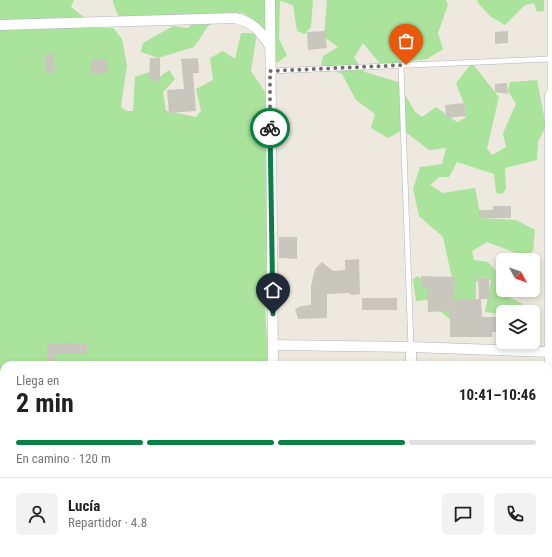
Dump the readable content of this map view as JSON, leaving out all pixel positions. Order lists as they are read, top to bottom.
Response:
{
  "north": "bottom right",
  "page": {
    "heading": ["2 min", "Llega en", "10:41–10:46"],
    "panel": ["Lucía", "Repartidor · 4.8"],
    "bar": "En camino · 120 m"
  }
}
